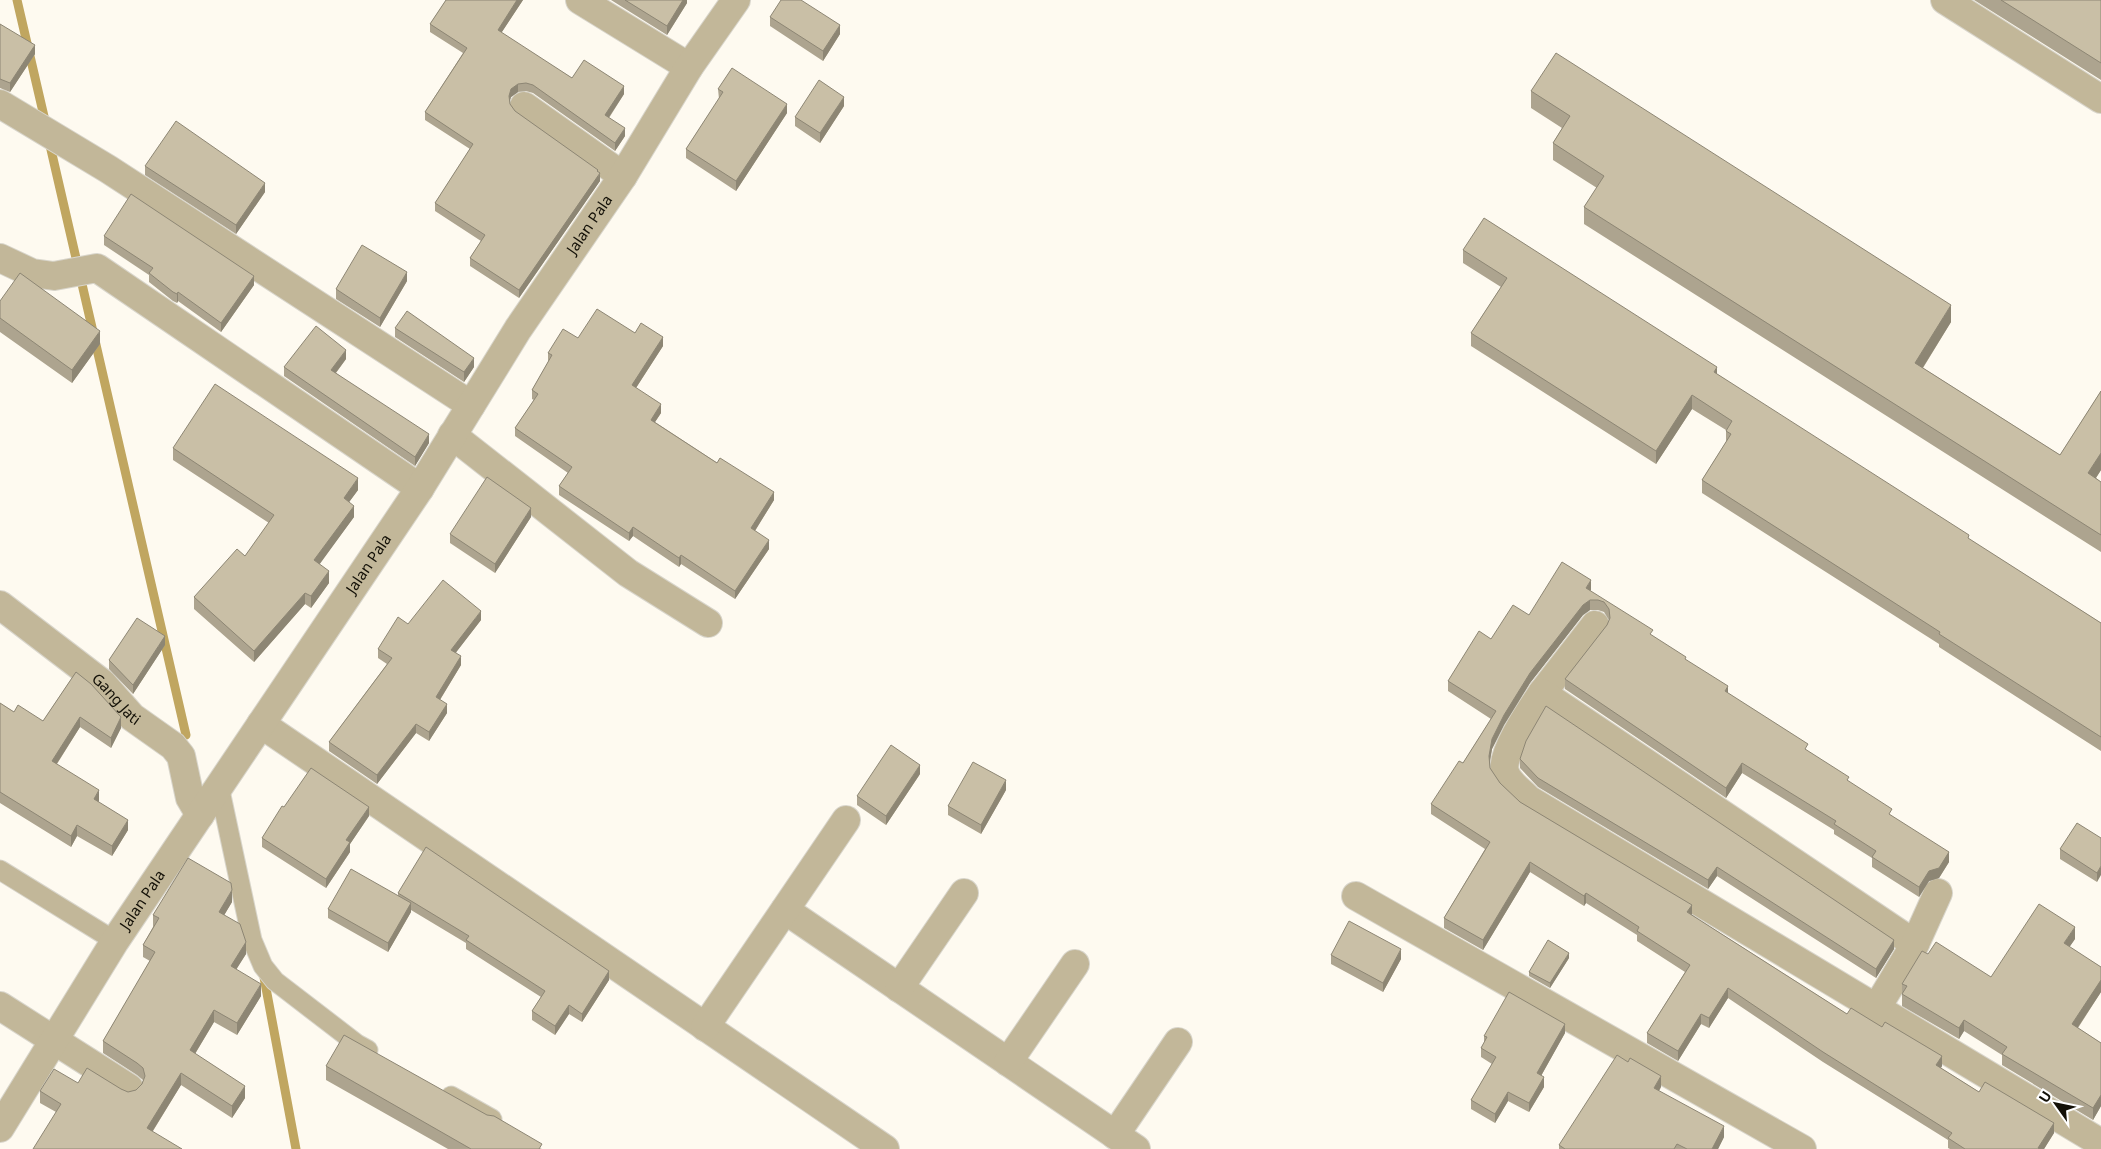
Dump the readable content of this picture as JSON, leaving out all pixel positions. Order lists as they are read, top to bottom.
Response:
{
  "streets": {
    "street": ["Jalan Pala", "Gang Jati"]
  },
  "crossings": [
    ["Jalan Pala", "Gang Jati"]
  ],
  "north": "top left"
}
